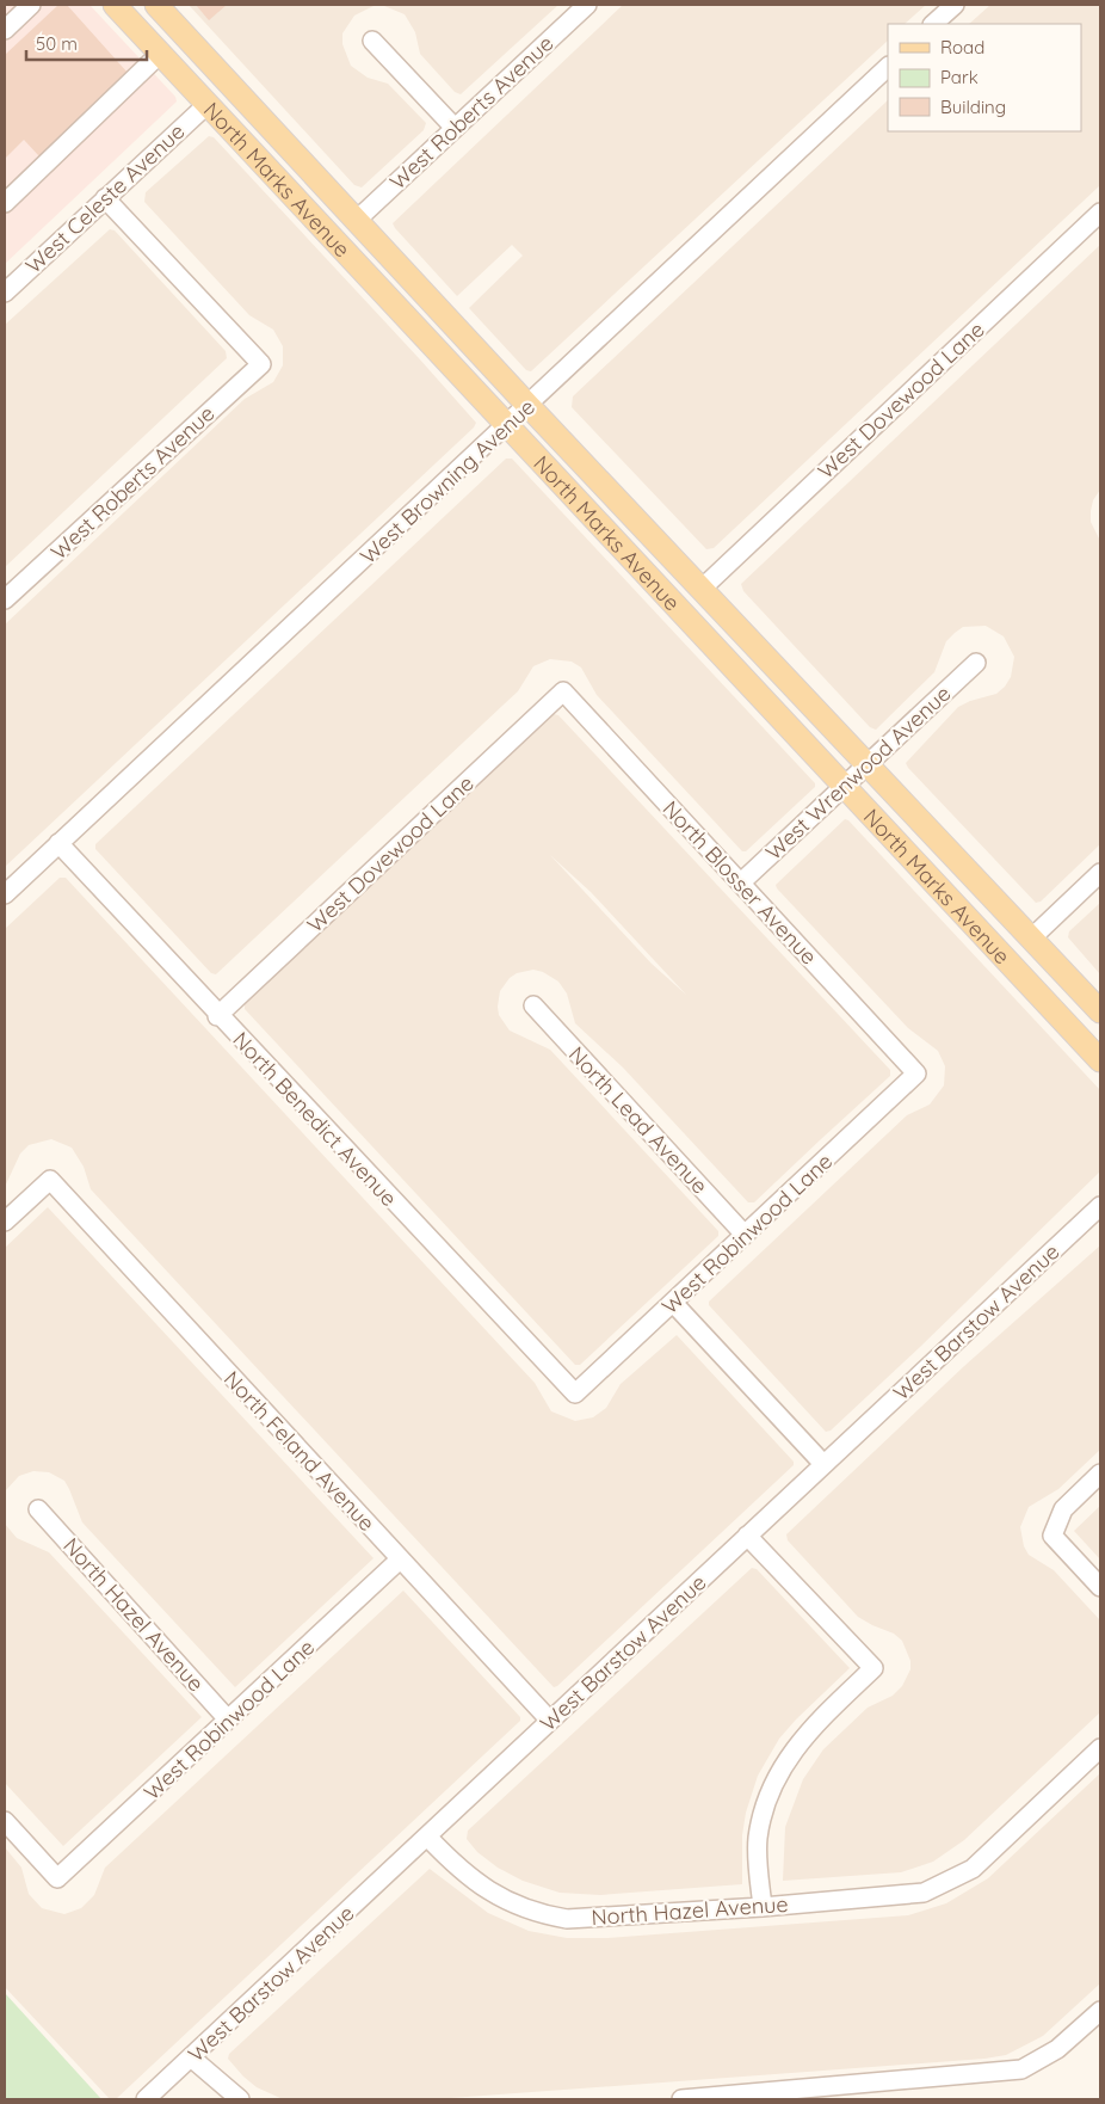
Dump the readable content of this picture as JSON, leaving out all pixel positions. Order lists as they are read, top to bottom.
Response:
{
  "streets": {
    "main road": ["North Marks Avenue"],
    "street": [
      "West Roberts Avenue",
      "West Celeste Avenue",
      "West Dovewood Lane",
      "West Browning Avenue",
      "West Wrenwood Avenue",
      "North Blosser Avenue",
      "North Benedict Avenue",
      "North Lead Avenue",
      "West Robinwood Lane",
      "West Barstow Avenue",
      "North Feland Avenue",
      "North Hazel Avenue"
    ]
  },
  "crossings": [
    ["West Roberts Avenue", "North Marks Avenue"],
    ["West Roberts Avenue", "West Celeste Avenue"],
    ["North Marks Avenue", "West Celeste Avenue"],
    ["North Marks Avenue", "West Dovewood Lane"],
    ["North Marks Avenue", "West Browning Avenue"],
    ["North Marks Avenue", "West Wrenwood Avenue"],
    ["West Dovewood Lane", "North Blosser Avenue"],
    ["West Dovewood Lane", "North Benedict Avenue"],
    ["West Browning Avenue", "North Benedict Avenue"],
    ["West Wrenwood Avenue", "North Blosser Avenue"],
    ["North Blosser Avenue", "West Robinwood Lane"],
    ["North Benedict Avenue", "West Robinwood Lane"],
    ["North Lead Avenue", "West Robinwood Lane"],
    ["West Robinwood Lane", "North Feland Avenue"],
    ["West Robinwood Lane", "North Hazel Avenue"],
    ["West Barstow Avenue", "North Feland Avenue"],
    ["West Barstow Avenue", "North Hazel Avenue"]
  ],
  "legend": ["Road", "Park", "Building"],
  "scale_bar": "50 m"
}
